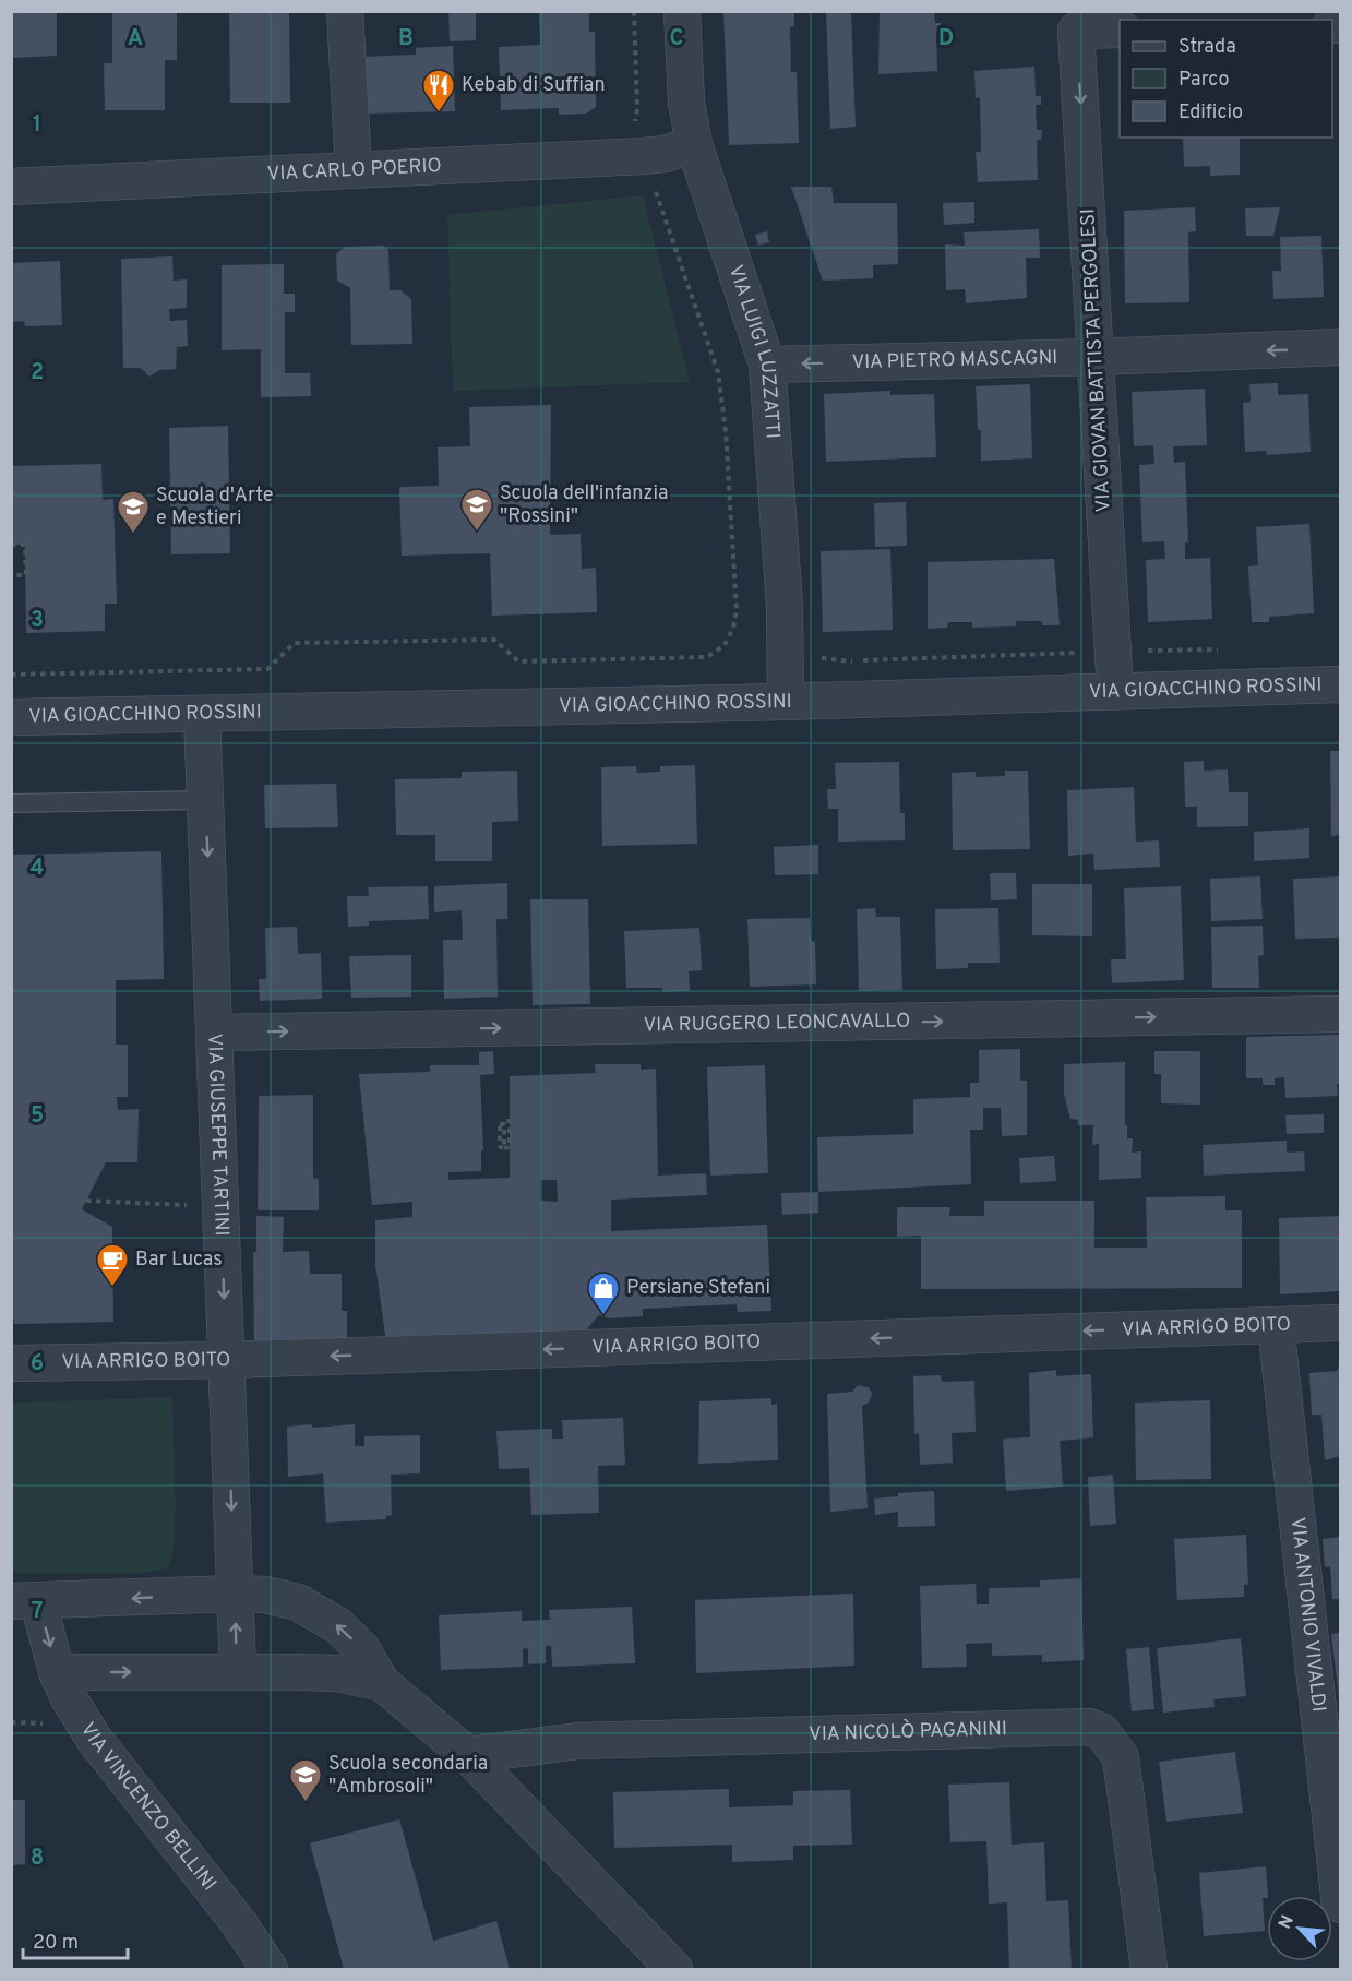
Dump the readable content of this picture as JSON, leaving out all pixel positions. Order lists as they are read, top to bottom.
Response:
{
  "streets": {
    "street": [
      "VIA CARLO POERIO",
      "VIA LUIGI LUZZATTI",
      "VIA PIETRO MASCAGNI",
      "VIA GIOVAN BATTISTA PERGOLESI",
      "VIA GIOACCHINO ROSSINI",
      "VIA RUGGERO LEONCAVALLO",
      "VIA GIUSEPPE TARTINI",
      "VIA ARRIGO BOITO",
      "VIA ANTONIO VIVALDI",
      "VIA NICOLÒ PAGANINI",
      "VIA VINCENZO BELLINI"
    ]
  },
  "crossings": [
    ["VIA CARLO POERIO", "VIA LUIGI LUZZATTI"],
    ["VIA LUIGI LUZZATTI", "VIA PIETRO MASCAGNI"],
    ["VIA LUIGI LUZZATTI", "VIA GIOACCHINO ROSSINI"],
    ["VIA PIETRO MASCAGNI", "VIA GIOVAN BATTISTA PERGOLESI"],
    ["VIA GIOVAN BATTISTA PERGOLESI", "VIA GIOACCHINO ROSSINI"],
    ["VIA GIOACCHINO ROSSINI", "VIA GIUSEPPE TARTINI"],
    ["VIA RUGGERO LEONCAVALLO", "VIA GIUSEPPE TARTINI"],
    ["VIA GIUSEPPE TARTINI", "VIA ARRIGO BOITO"],
    ["VIA ARRIGO BOITO", "VIA ANTONIO VIVALDI"]
  ],
  "one_way": [
    "VIA PIETRO MASCAGNI",
    "VIA GIOVAN BATTISTA PERGOLESI",
    "VIA RUGGERO LEONCAVALLO",
    "VIA ARRIGO BOITO"
  ],
  "places": {
    "restaurant": ["Kebab di Suffian"],
    "school or university": ["Scuola dell'infanzia \"Rossini\"", "Scuola d'Arte e Mestieri", "Scuola secondaria \"Ambrosoli\""],
    "cafe": ["Bar Lucas"],
    "shop": ["Persiane Stefani"]
  },
  "legend": ["Strada", "Parco", "Edificio"],
  "scale_bar": "20 m",
  "north": "top left",
  "grid": {
    "columns": [
      "A",
      "B",
      "C",
      "D"
    ],
    "rows": [
      "1",
      "2",
      "3",
      "4",
      "5",
      "6",
      "7",
      "8"
    ]
  }
}
